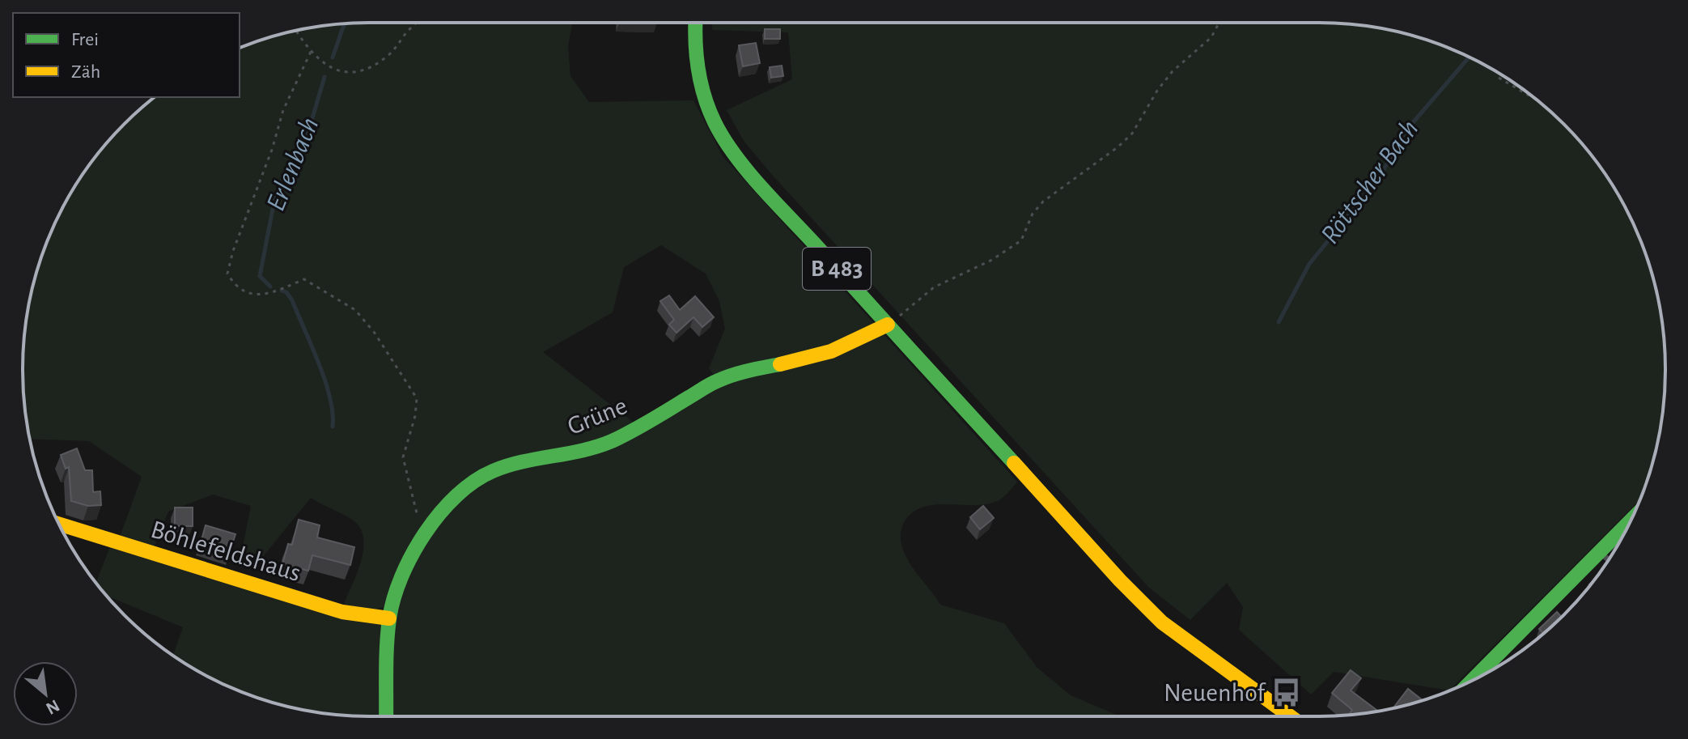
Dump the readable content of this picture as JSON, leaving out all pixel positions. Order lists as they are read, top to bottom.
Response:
{
  "streets": {
    "street": ["B 483", "Grüne", "Böhlefeldshaus"]
  },
  "crossings": [
    ["B 483", "Grüne"],
    ["Grüne", "Böhlefeldshaus"]
  ],
  "water": ["Erlenbach", "Röttscher Bach"],
  "places": {
    "bus stop": ["Neuenhof"]
  },
  "legend": ["Frei", "Zäh"],
  "north": "bottom right"
}
